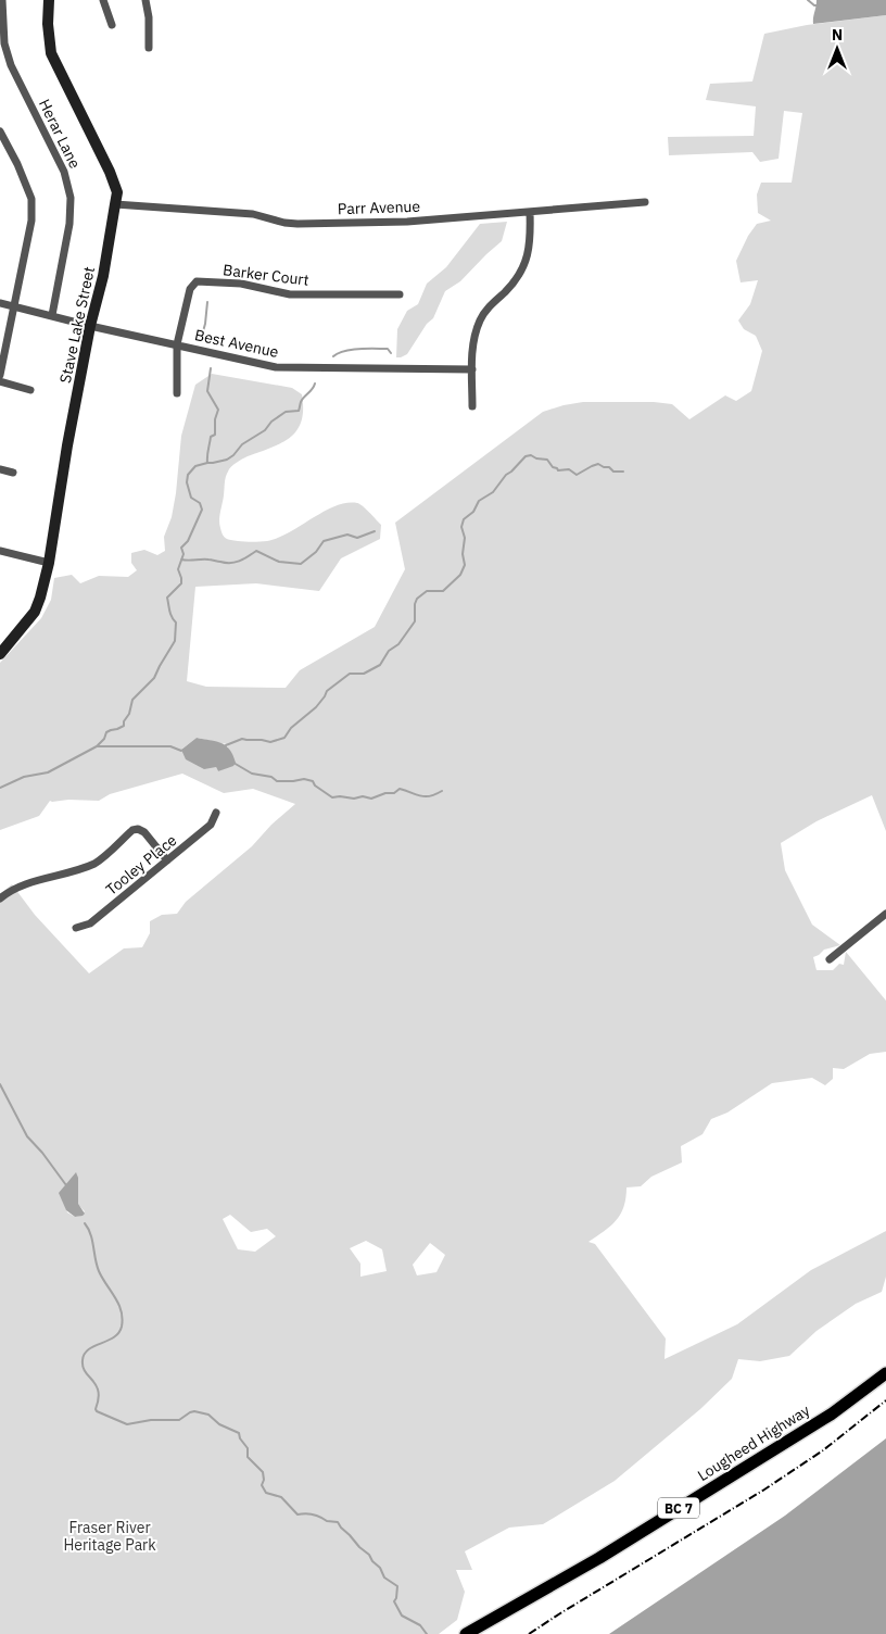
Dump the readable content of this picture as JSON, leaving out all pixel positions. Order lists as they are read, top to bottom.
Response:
{
  "streets": {
    "main road": ["Stave Lake Street", "Lougheed Highway", "BC 7"],
    "street": [
      "Herar Lane",
      "Parr Avenue",
      "Barker Court",
      "Best Avenue",
      "Tooley Place"
    ]
  },
  "crossings": [
    ["Herar Lane", "Best Avenue"],
    ["Parr Avenue", "Stave Lake Street"],
    ["Barker Court", "Best Avenue"],
    ["Stave Lake Street", "Best Avenue"]
  ],
  "parks": ["Fraser River Heritage Park"],
  "north": "top"
}
